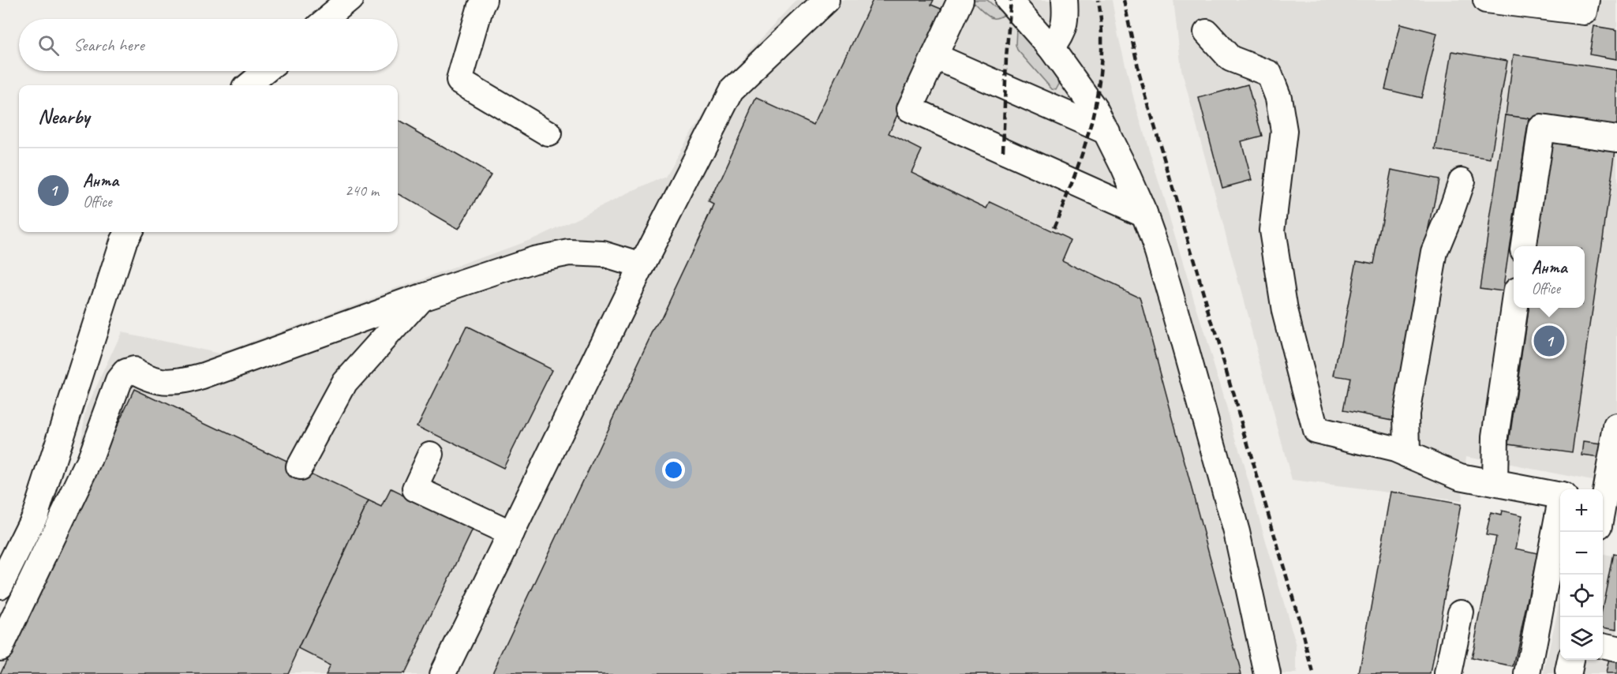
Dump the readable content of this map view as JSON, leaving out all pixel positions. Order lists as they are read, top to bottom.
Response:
{
  "page": {
    "search": "Search here",
    "heading": "Nearby",
    "list": [
      {
        "mark": "1",
        "name": "Анта",
        "note": "Office",
        "value": "240 m"
      }
    ],
    "popup": ["Анта", "Office"],
    "pins": "1",
    "map_buttons": ["+", "−"]
  }
}
